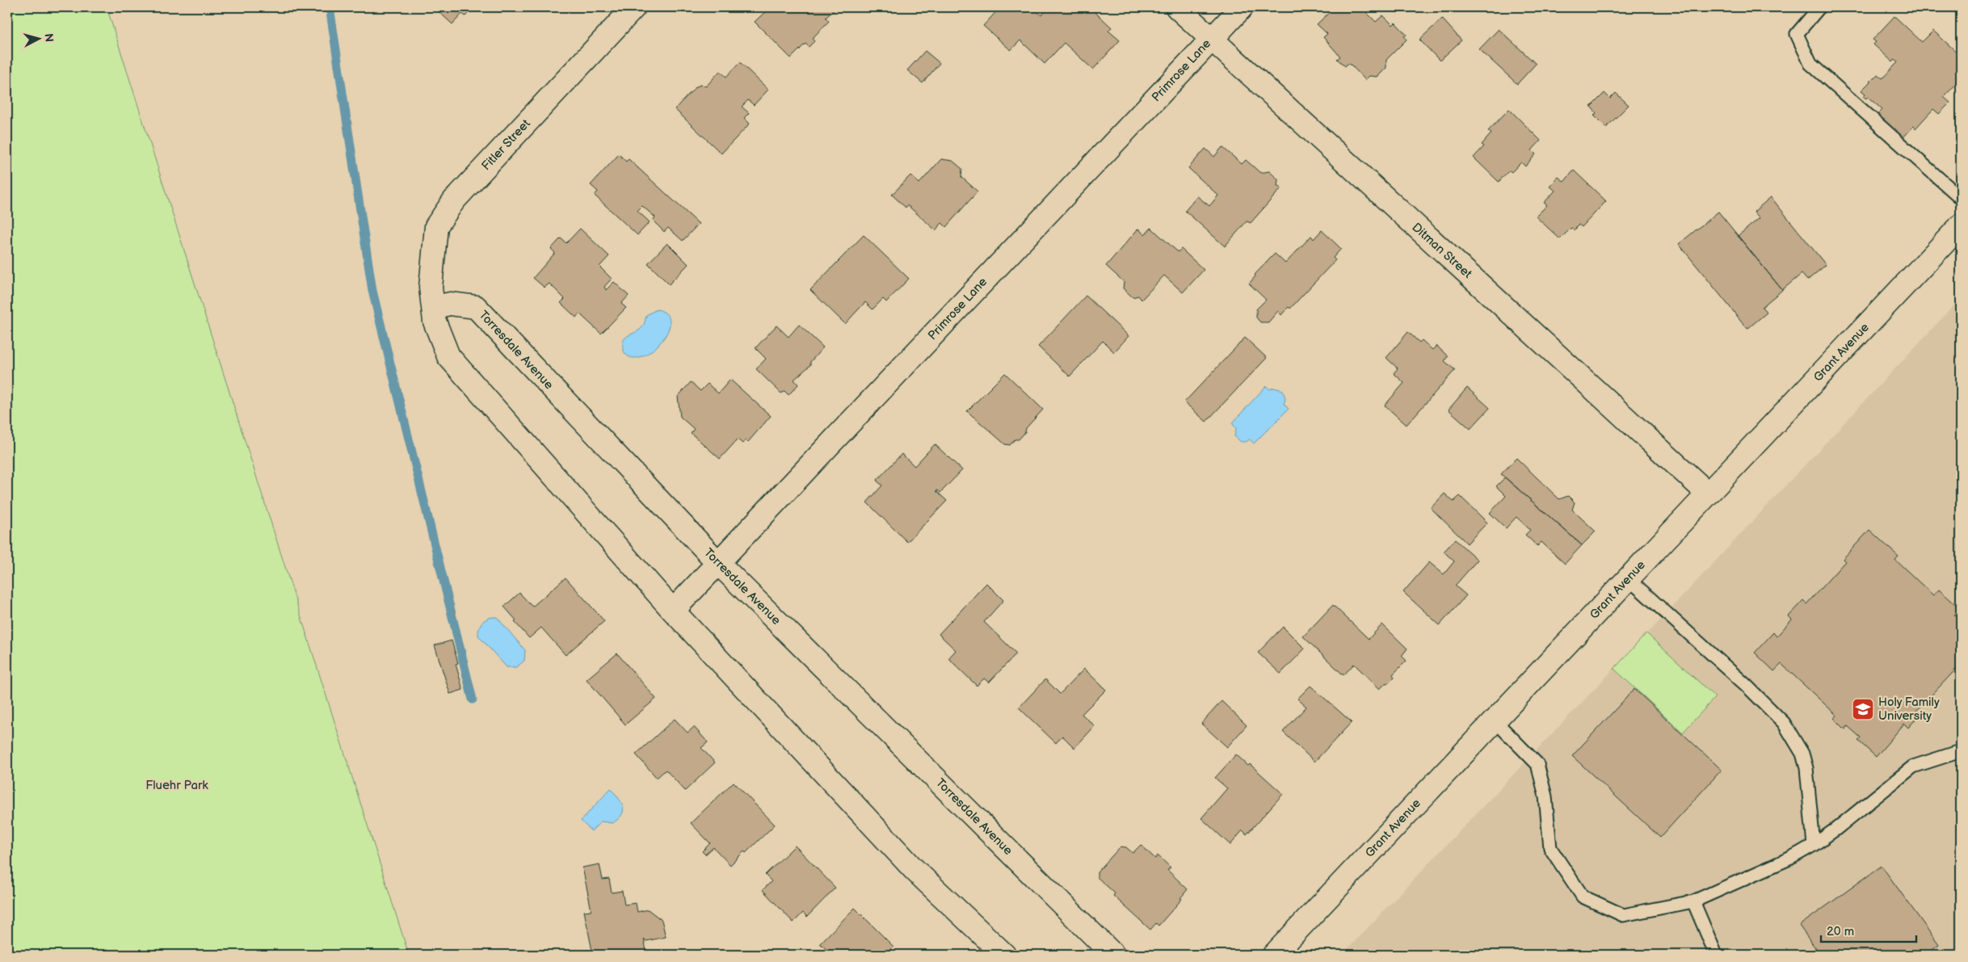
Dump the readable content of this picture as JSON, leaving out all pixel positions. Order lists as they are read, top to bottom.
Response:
{
  "streets": {
    "street": [
      "Primrose Lane",
      "Fitler Street",
      "Ditman Street",
      "Torresdale Avenue",
      "Grant Avenue"
    ]
  },
  "crossings": [
    ["Primrose Lane", "Ditman Street"],
    ["Primrose Lane", "Torresdale Avenue"],
    ["Fitler Street", "Torresdale Avenue"],
    ["Ditman Street", "Grant Avenue"]
  ],
  "parks": ["Fluehr Park"],
  "places": {
    "school or university": ["Holy Family University"]
  },
  "scale_bar": "20 m",
  "north": "right"
}
